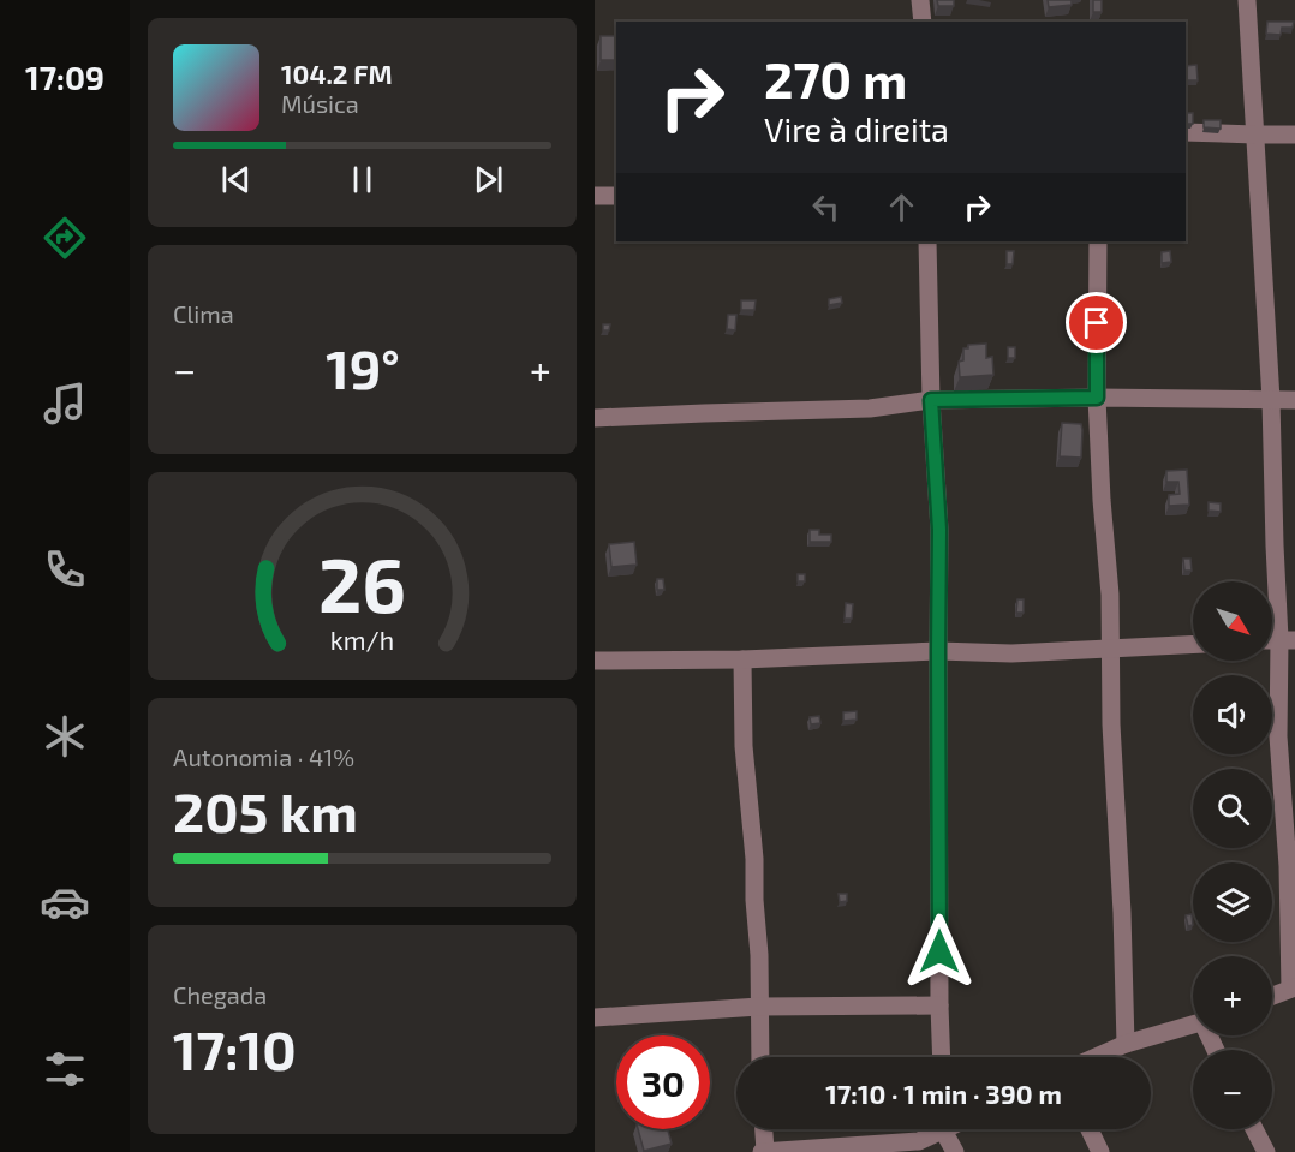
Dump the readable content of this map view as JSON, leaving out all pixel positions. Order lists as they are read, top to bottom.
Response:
{
  "north": "bottom right",
  "page": {
    "tabs": "17:09",
    "turn": ["270 m", "Vire à direita"],
    "song": ["104.2 FM", "Música"],
    "tile": [
      "Clima",
      ["Autonomia · 41%", "205 km"],
      ["Chegada", "17:10"]
    ],
    "heat": ["−", "19°", "+"],
    "map_buttons": ["+", "−"],
    "limit": "30",
    "trip": "17:10 · 1 min · 390 m",
    "gauge": ["26", "km/h"]
  }
}
